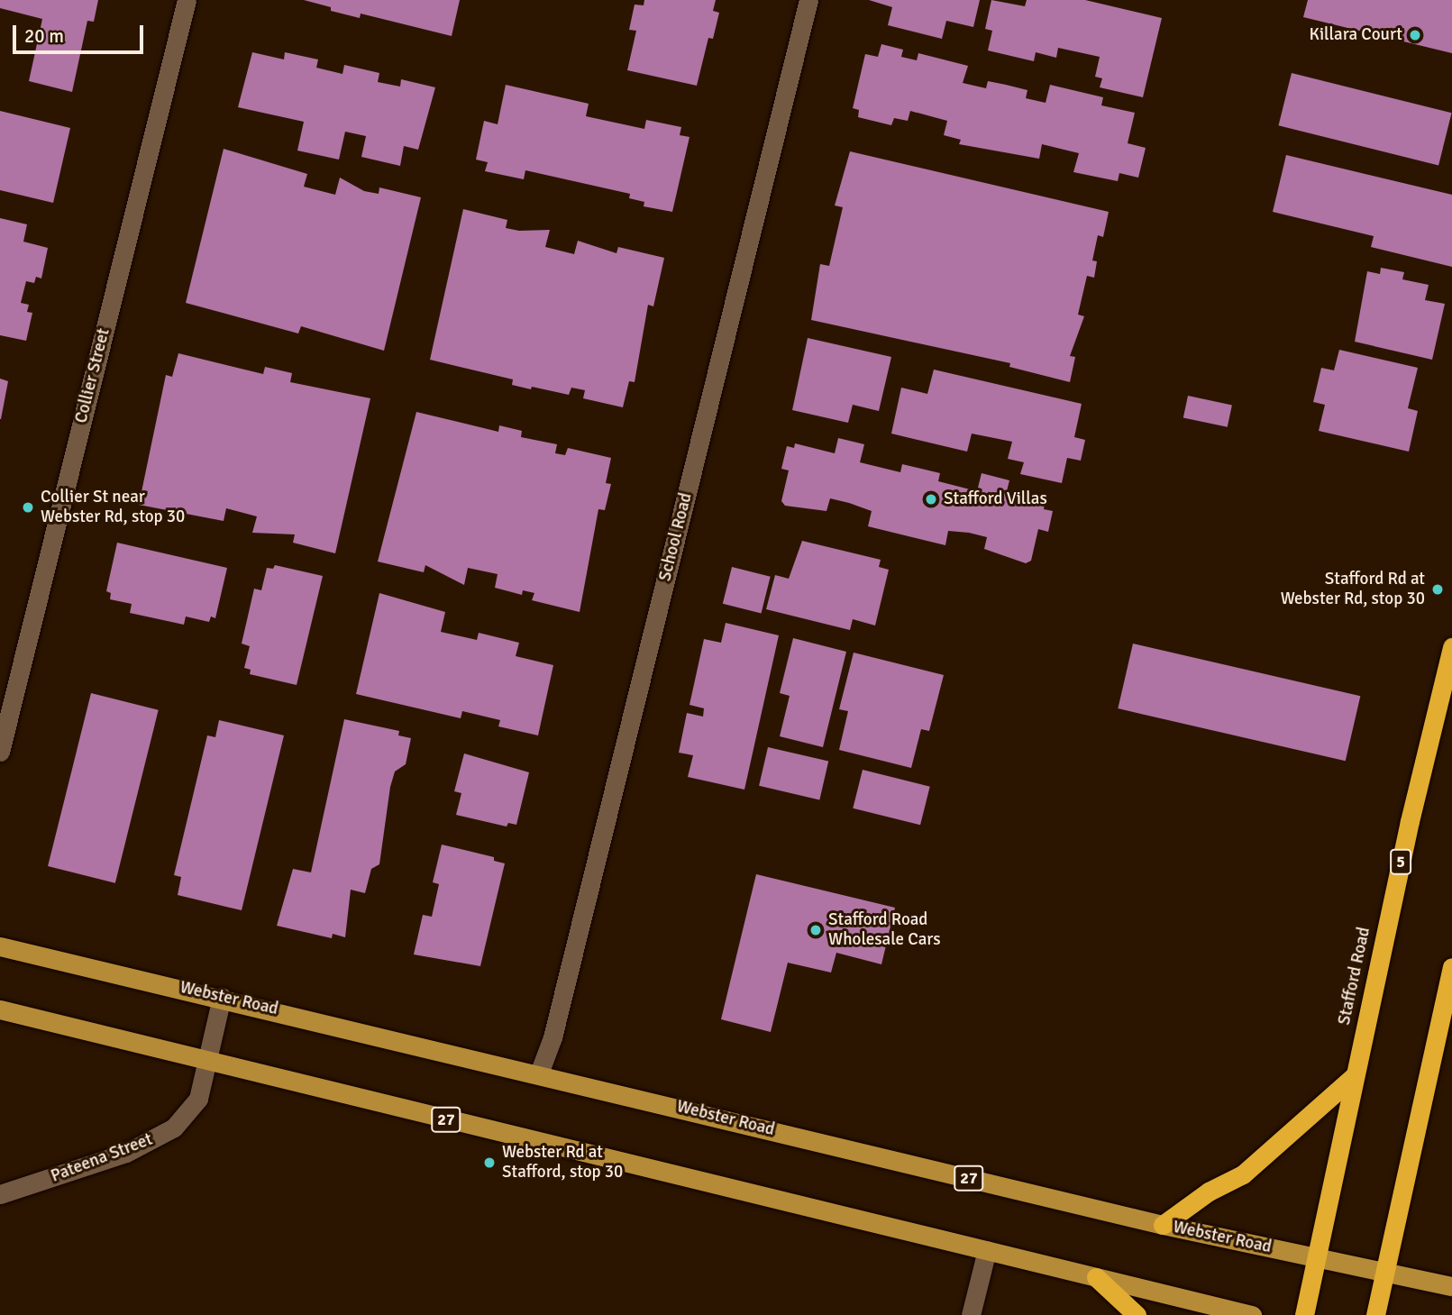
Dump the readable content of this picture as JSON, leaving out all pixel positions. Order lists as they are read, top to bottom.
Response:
{
  "streets": {
    "highway": ["5", "Stafford Road"],
    "main road": ["Webster Road", "27"],
    "street": ["Collier Street", "School Road", "Pateena Street"]
  },
  "crossings": [
    ["School Road", "Webster Road"],
    ["Stafford Road", "Webster Road"],
    ["Webster Road", "Pateena Street"],
    ["27", "Pateena Street"]
  ],
  "places": [
    "Killara Court",
    "Stafford Villas",
    "Collier St near Webster Rd, stop 30",
    "Stafford Rd at Webster Rd, stop 30",
    "Stafford Road Wholesale Cars",
    "Webster Rd at Stafford, stop 30"
  ],
  "scale_bar": "20 m"
}
